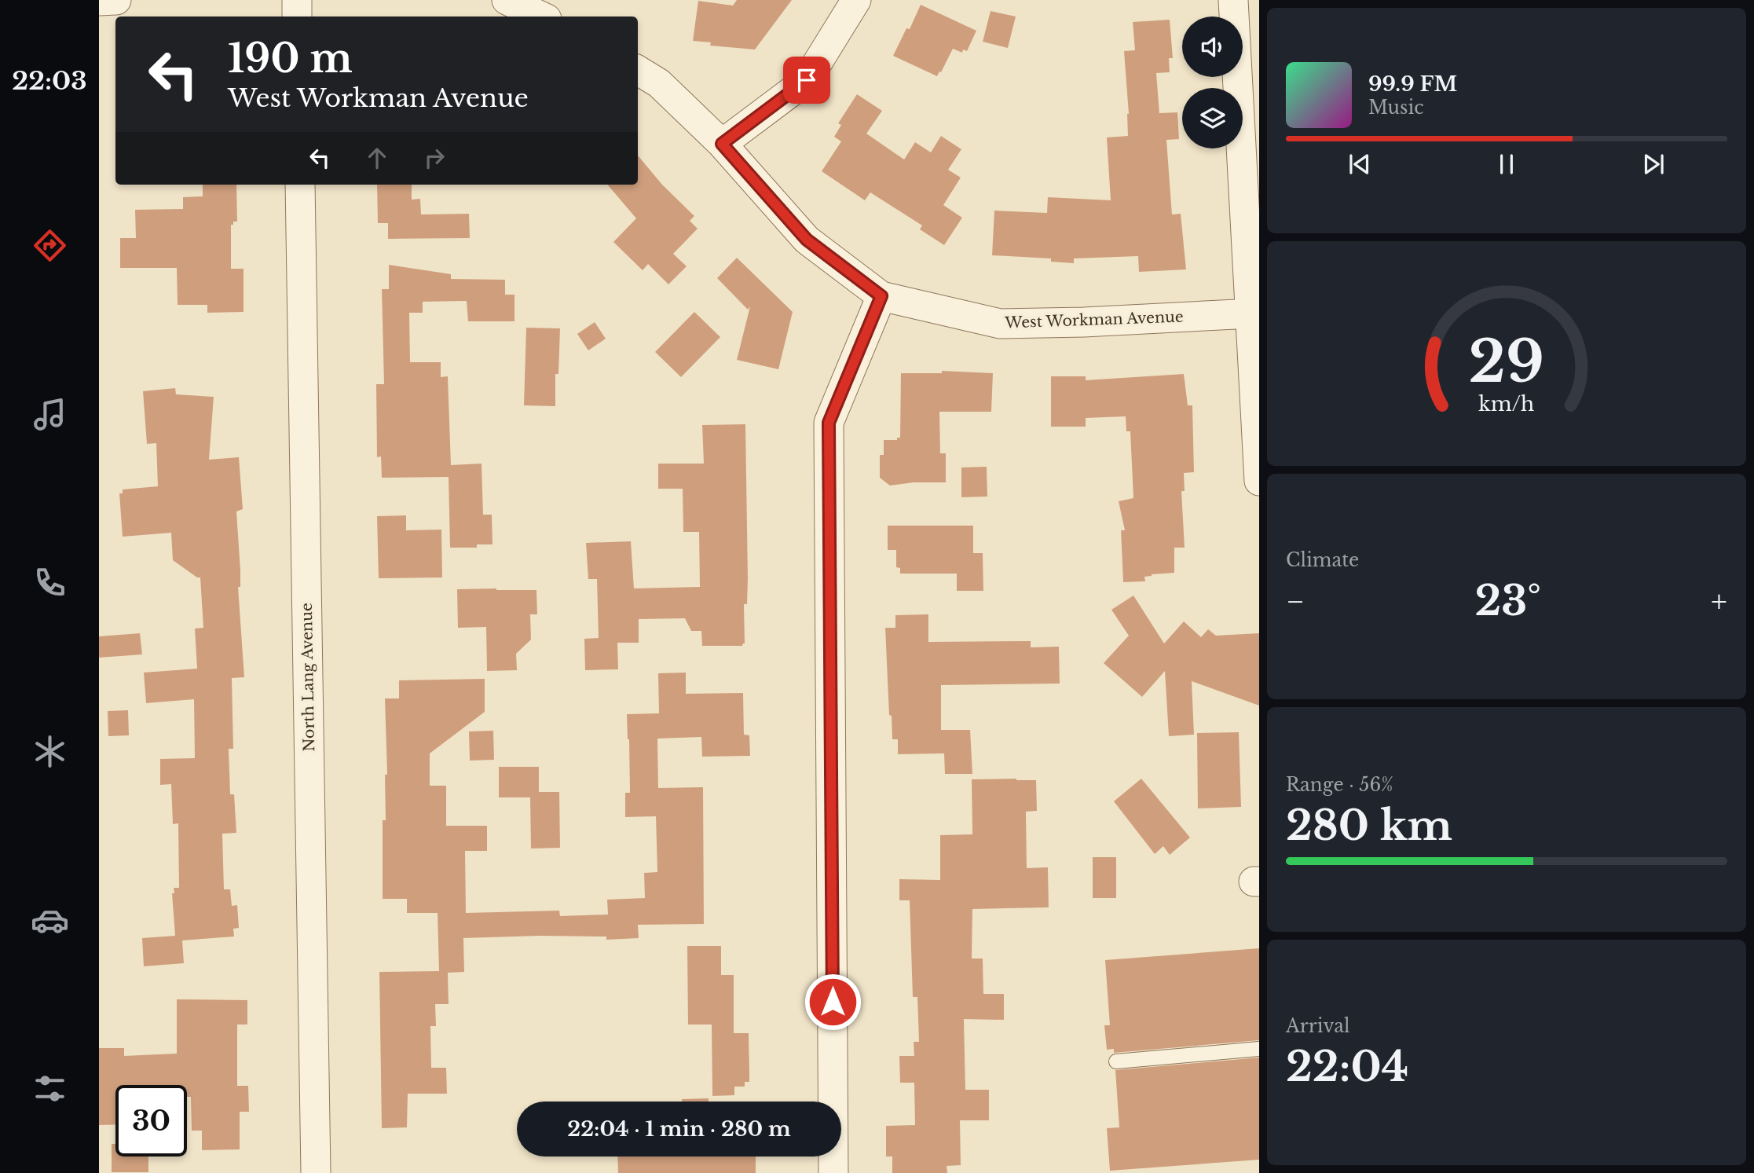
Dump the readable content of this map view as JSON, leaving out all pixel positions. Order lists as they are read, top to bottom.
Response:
{
  "streets": {
    "street": ["West Workman Avenue", "North Lang Avenue"]
  },
  "page": {
    "tabs": "22:03",
    "turn": ["190 m", "West Workman Avenue"],
    "song": ["99.9 FM", "Music"],
    "tile": [
      "Climate",
      ["Range · 56%", "280 km"],
      ["Arrival", "22:04"]
    ],
    "heat": ["−", "23°", "+"],
    "limit": "30",
    "trip": "22:04 · 1 min · 280 m",
    "gauge": ["29", "km/h"]
  }
}
